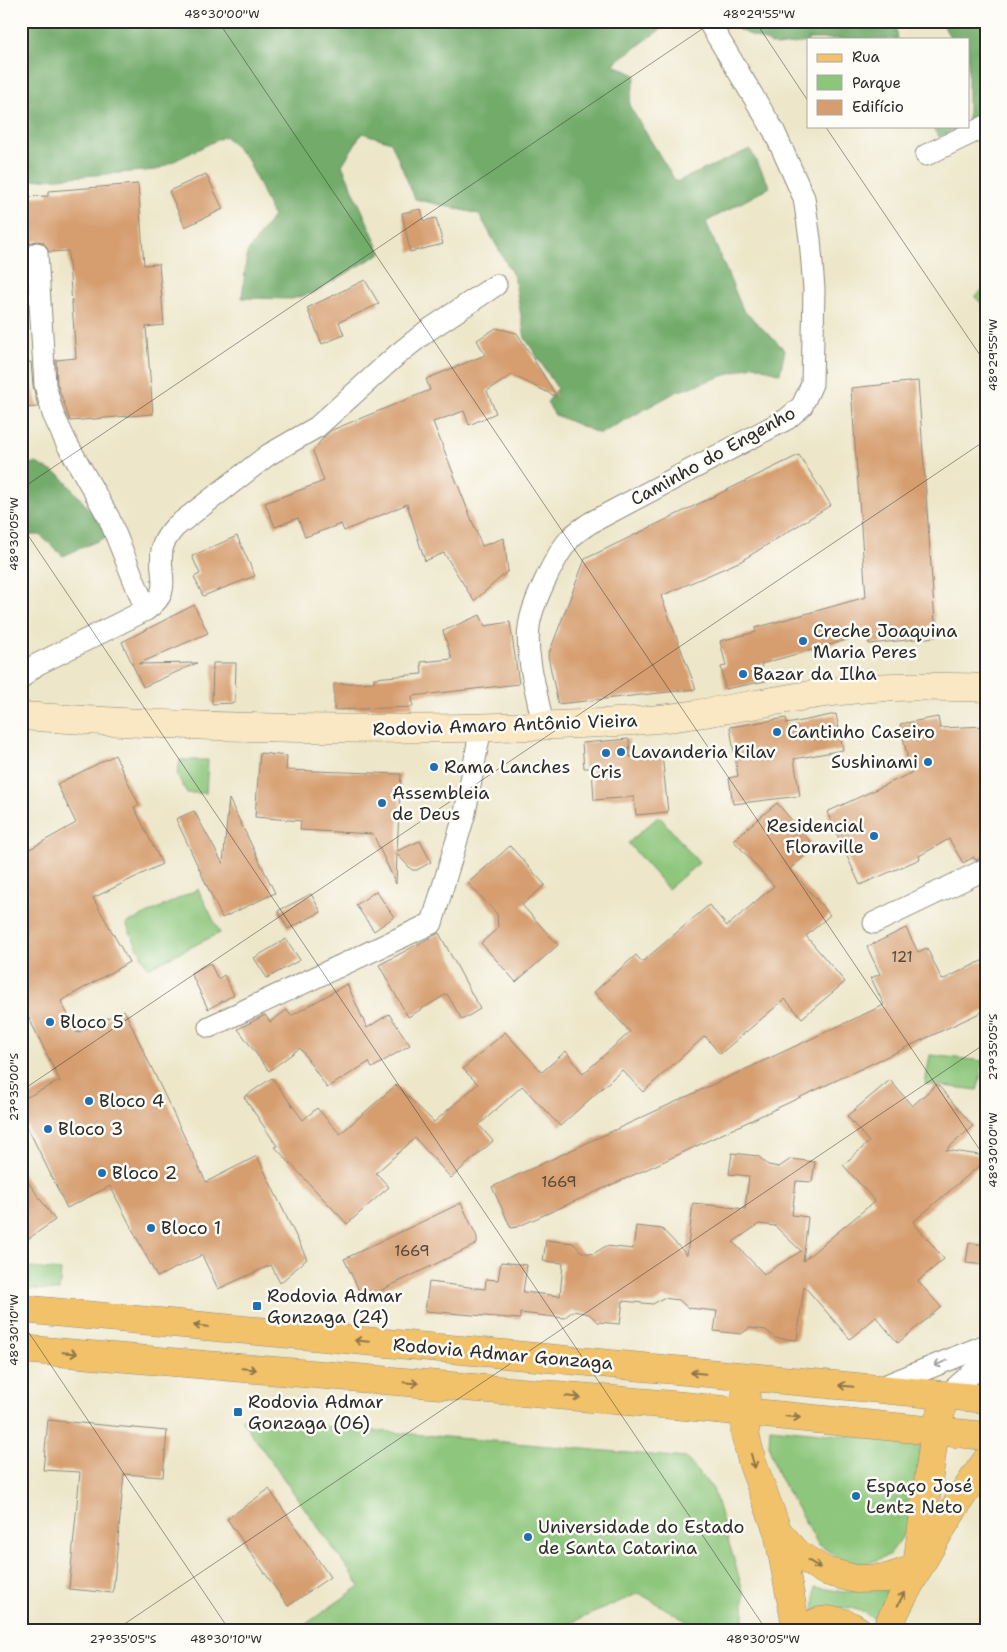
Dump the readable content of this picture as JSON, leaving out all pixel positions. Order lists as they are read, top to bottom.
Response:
{
  "streets": {
    "main road": ["Rodovia Amaro Antônio Vieira", "Rodovia Admar Gonzaga"],
    "street": ["Caminho do Engenho"]
  },
  "crossings": [
    ["Caminho do Engenho", "Rodovia Amaro Antônio Vieira"]
  ],
  "places": {
    "other": [
      "Creche Joaquina Maria Peres",
      "Bazar da Ilha",
      "Cantinho Caseiro",
      "Lavanderia Kilav",
      "Cris",
      "Sushinami",
      "Rama Lanches",
      "Assembleia de Deus",
      "Residencial Floraville",
      "Bloco 5",
      "Bloco 4",
      "Bloco 3",
      "Bloco 2",
      "Bloco 1",
      "Espaço José Lentz Neto",
      "Universidade do Estado de Santa Catarina"
    ],
    "transit": ["Rodovia Admar Gonzaga (24)", "Rodovia Admar Gonzaga (06)"]
  },
  "house_numbers": ["121", "1669", "1669"],
  "legend": ["Rua", "Parque", "Edifício"],
  "coordinates": [
    "48°30'00\"W",
    "48°29'55\"W",
    "48°30'05\"W",
    "27°35'05\"S",
    "27°35'00\"S",
    "48°30'10\"W"
  ]
}
